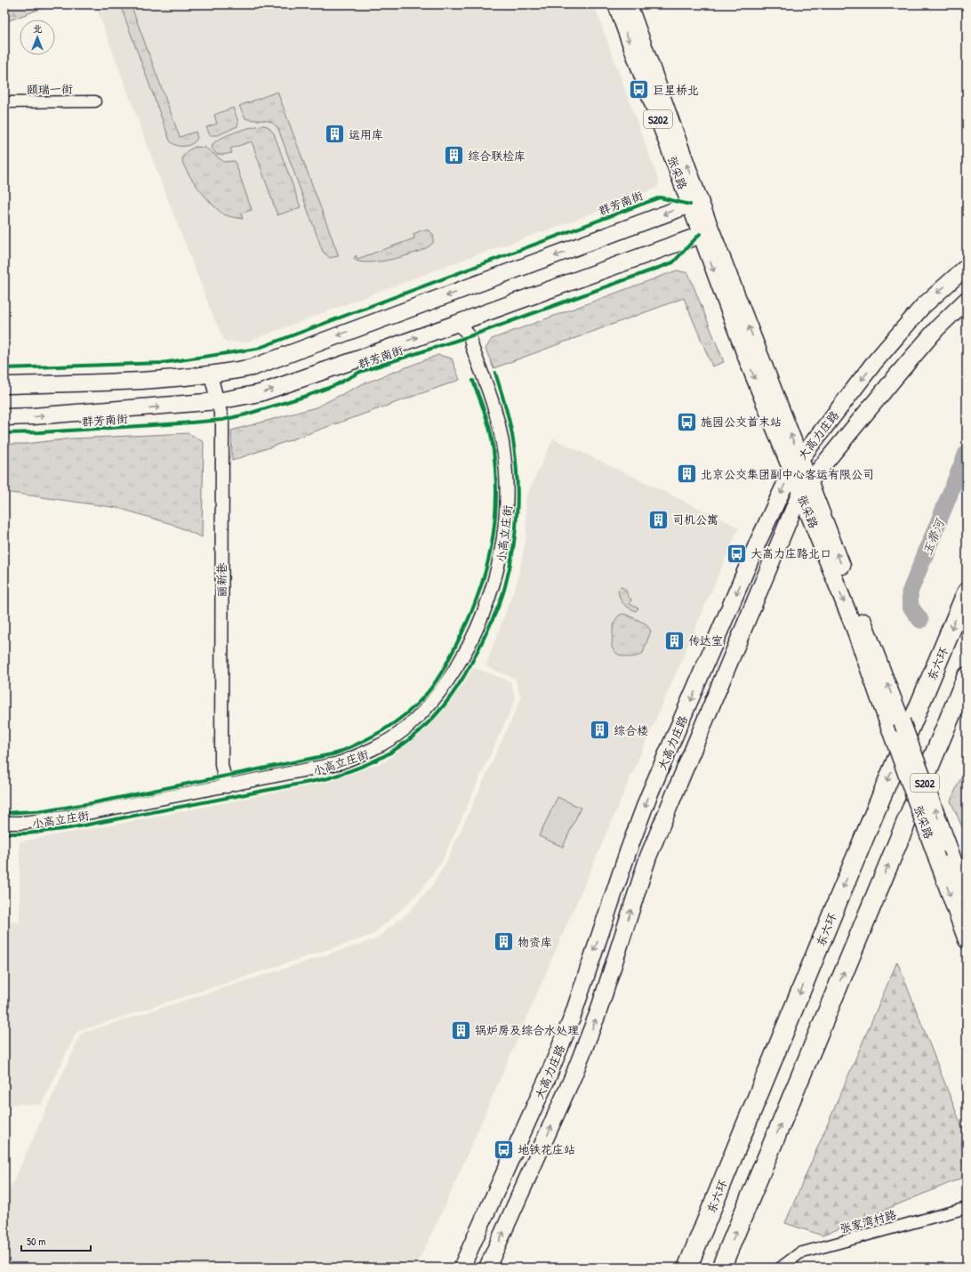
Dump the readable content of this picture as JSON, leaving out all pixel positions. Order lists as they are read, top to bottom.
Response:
{
  "streets": {
    "highway": ["东六环"],
    "main road": [
      "S202",
      "张采路",
      "群芳南街",
      "大高力庄路"
    ],
    "street": [
      "颐瑞一街",
      "小高立庄街",
      "丽新巷",
      "张家湾村路"
    ]
  },
  "crossings": [
    ["张采路", "群芳南街"],
    ["张采路", "大高力庄路"],
    ["群芳南街", "小高立庄街"],
    ["群芳南街", "丽新巷"],
    ["小高立庄街", "丽新巷"]
  ],
  "water": ["玉带河"],
  "places": {
    "bus stop": [
      "巨星桥北",
      "施园公交首末站",
      "大高力庄路北口",
      "地铁花庄站"
    ],
    "building": [
      "运用库",
      "综合联检库",
      "北京公交集团副中心客运有限公司",
      "司机公寓",
      "传达室",
      "综合楼",
      "物资库",
      "锅炉房及综合水处理"
    ]
  },
  "scale_bar": "50 m",
  "north": "top"
}
